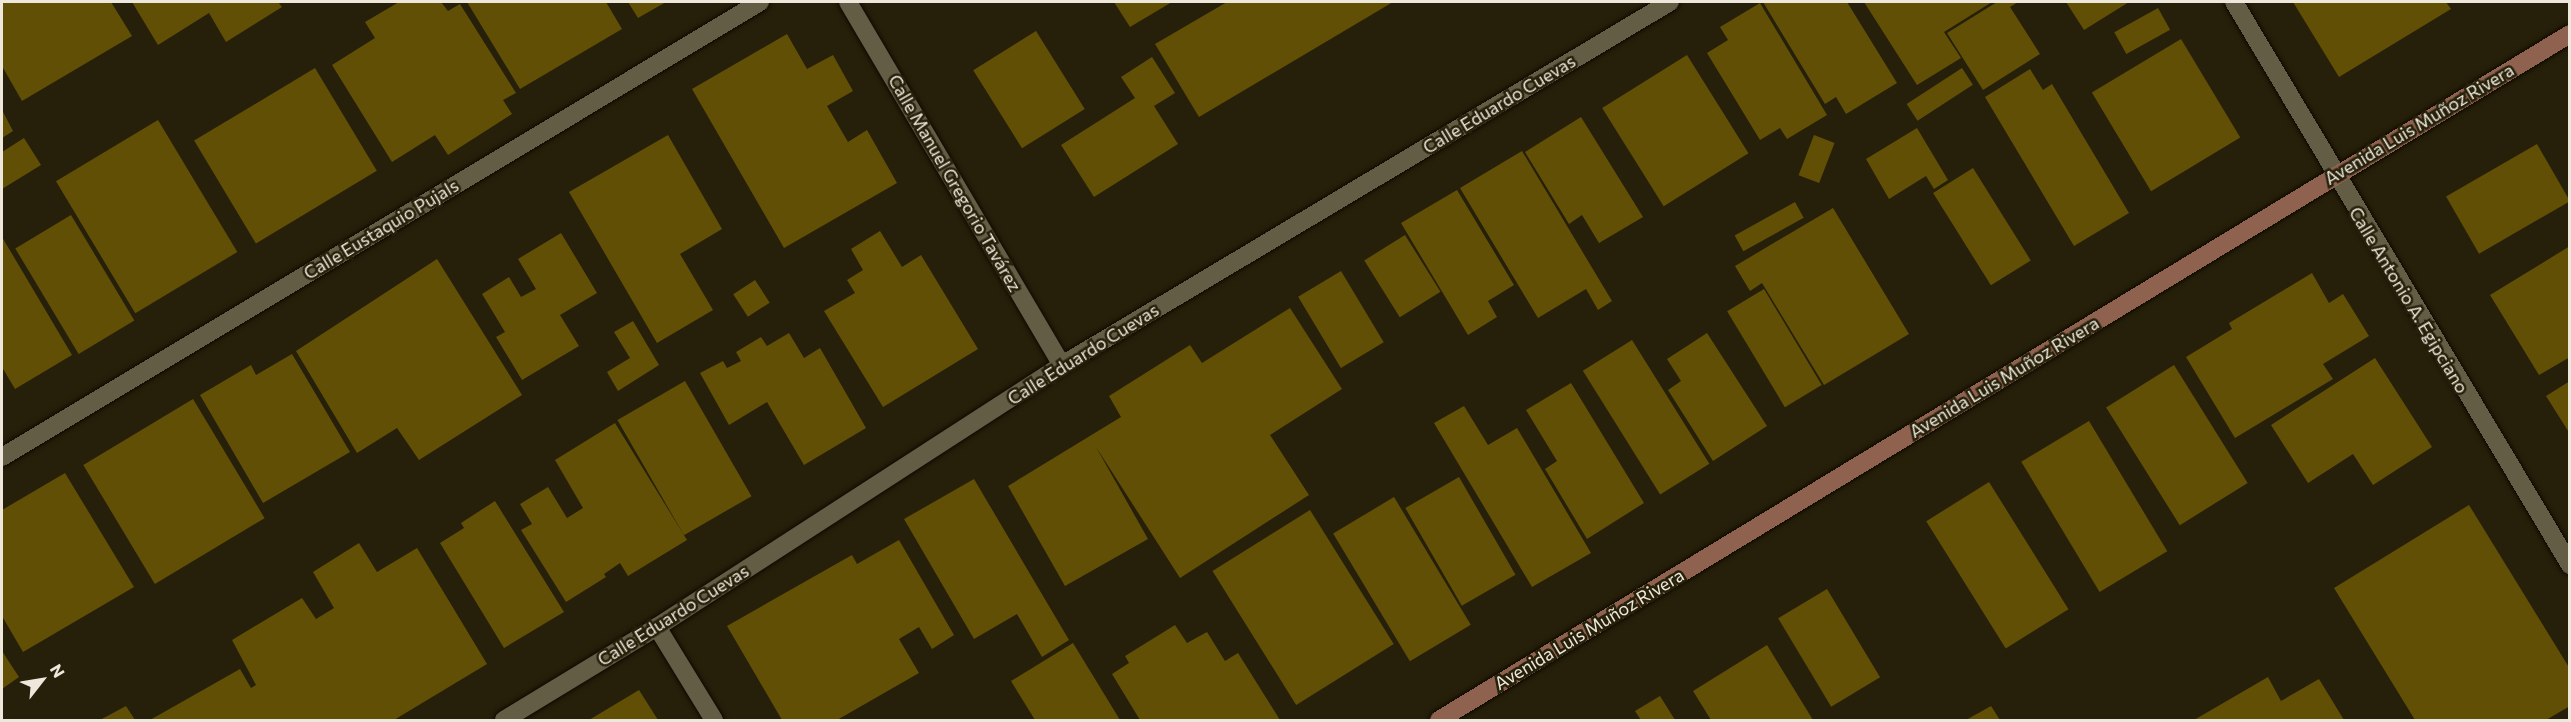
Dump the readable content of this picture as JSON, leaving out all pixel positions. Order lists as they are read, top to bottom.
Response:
{
  "streets": {
    "street": [
      "Calle Eduardo Cuevas",
      "Avenida Luis Muñoz Rivera",
      "Calle Manuel Gregorio Tavárez",
      "Calle Eustaquio Pujals",
      "Calle Antonio A. Egipciano"
    ]
  },
  "crossings": [
    ["Calle Eduardo Cuevas", "Calle Manuel Gregorio Tavárez"],
    ["Avenida Luis Muñoz Rivera", "Calle Antonio A. Egipciano"]
  ],
  "north": "top right"
}
